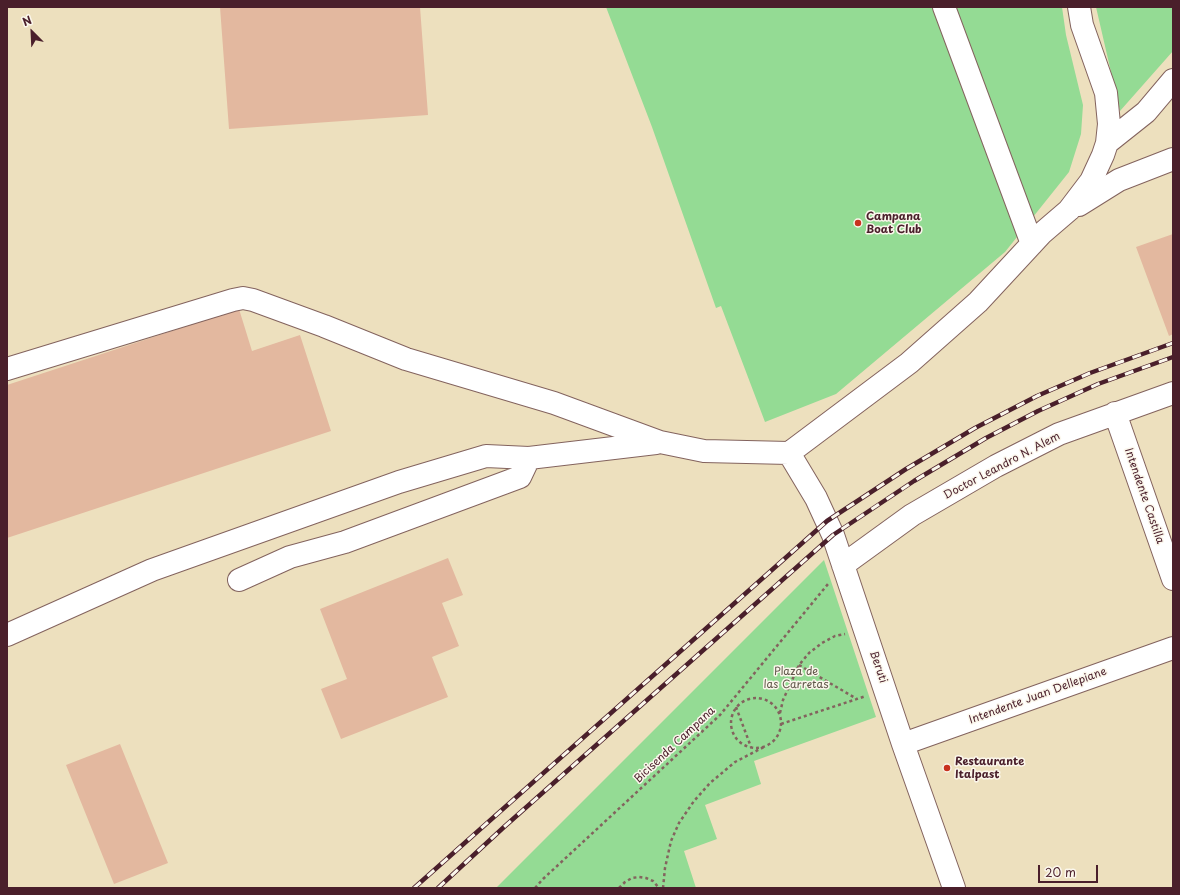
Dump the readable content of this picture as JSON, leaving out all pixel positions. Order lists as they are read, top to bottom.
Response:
{
  "streets": {
    "street": [
      "Doctor Leandro N. Alem",
      "Intendente Castilla",
      "Beruti",
      "Intendente Juan Dellepiane"
    ],
    "path": ["Bicisenda Campana"]
  },
  "crossings": [
    ["Doctor Leandro N. Alem", "Intendente Castilla"],
    ["Doctor Leandro N. Alem", "Beruti"],
    ["Doctor Leandro N. Alem", "Bicisenda Campana"],
    ["Beruti", "Intendente Juan Dellepiane"],
    ["Beruti", "Bicisenda Campana"]
  ],
  "parks": ["Plaza de las Carretas"],
  "places": ["Campana Boat Club", "Restaurante Italpast"],
  "scale_bar": "20 m",
  "north": "top left"
}
